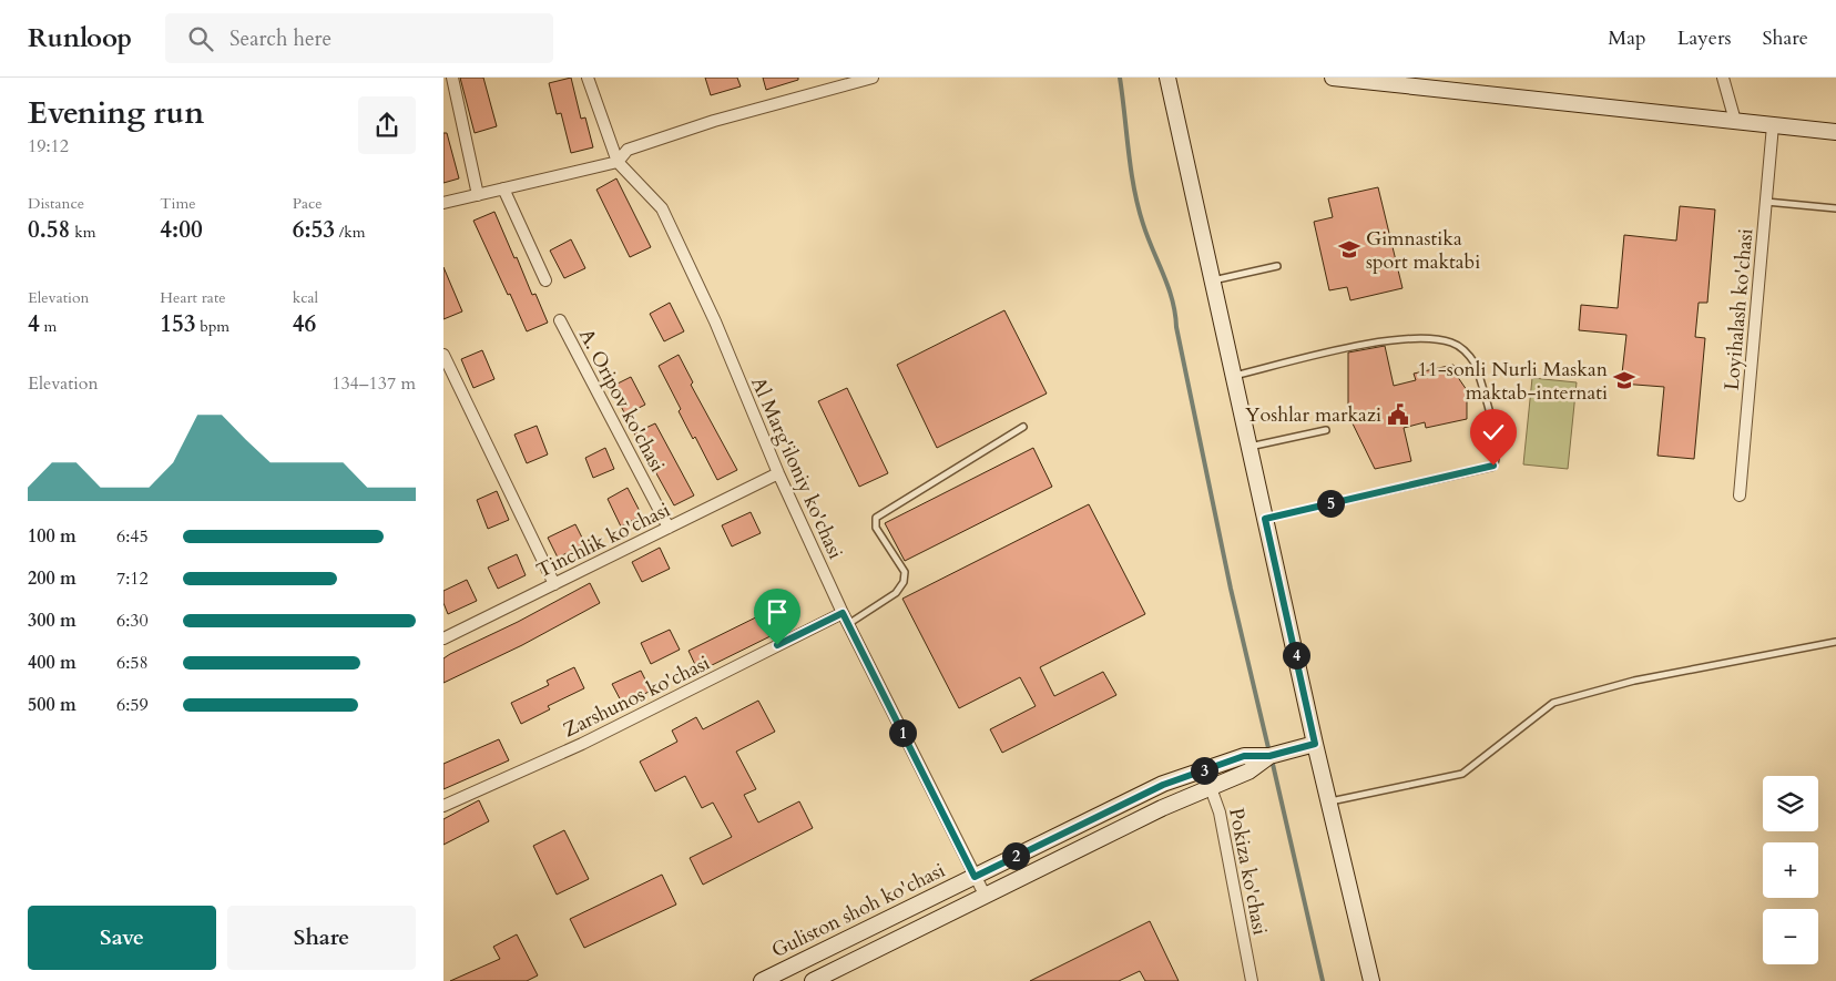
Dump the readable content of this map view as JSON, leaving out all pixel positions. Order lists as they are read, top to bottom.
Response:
{
  "streets": {
    "main road": ["Guliston shoh ko'chasi"],
    "street": [
      "Loyihalash ko'chasi",
      "A. Oripov ko'chasi",
      "Al Marg'iloniy ko'chasi",
      "Tinchlik ko'chasi",
      "Zarshunos ko'chasi",
      "Pokiza ko'chasi"
    ]
  },
  "crossings": [
    ["A. Oripov ko'chasi", "Tinchlik ko'chasi"],
    ["Al Marg'iloniy ko'chasi", "Tinchlik ko'chasi"],
    ["Al Marg'iloniy ko'chasi", "Zarshunos ko'chasi"],
    ["Al Marg'iloniy ko'chasi", "Guliston shoh ko'chasi"],
    ["Pokiza ko'chasi", "Guliston shoh ko'chasi"]
  ],
  "places": {
    "school or university": ["Gimnastika sport maktabi", "11-sonli Nurli Maskan maktab-internati"],
    "public building": ["Yoshlar markazi"]
  },
  "page": {
    "header": "Runloop",
    "search": "Search here",
    "nav": ["Map", "Layers", "Share"],
    "heading": ["Evening run", "19:12"],
    "stats": [
      ["Distance", "0.58 km"],
      ["Time", "4:00"],
      ["Pace", "6:53 /km"],
      ["Elevation", "4 m"],
      ["Heart rate", "153 bpm"],
      ["kcal", "46"]
    ],
    "chart": ["Elevation", "134–137 m"],
    "pins": [
      "5",
      "4",
      "1",
      "3",
      "2"
    ],
    "list": [
      {
        "name": "100 m",
        "note": "6:45"
      },
      {
        "name": "200 m",
        "note": "7:12"
      },
      {
        "name": "300 m",
        "note": "6:30"
      },
      {
        "name": "400 m",
        "note": "6:58"
      },
      {
        "name": "500 m",
        "note": "6:59"
      }
    ],
    "map_buttons": ["+", "−"],
    "buttons": ["Save", "Share"]
  }
}
